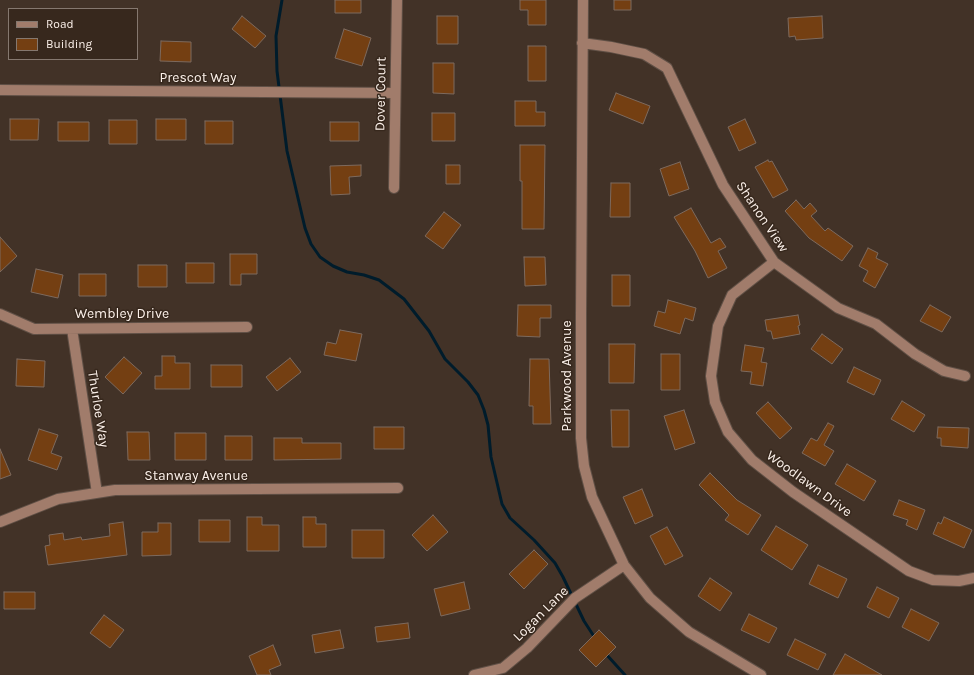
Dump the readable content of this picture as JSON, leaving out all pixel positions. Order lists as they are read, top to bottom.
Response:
{
  "streets": {
    "street": [
      "Prescot Way",
      "Dover Court",
      "Shanon View",
      "Wembley Drive",
      "Parkwood Avenue",
      "Thurloe Way",
      "Stanway Avenue",
      "Woodlawn Drive",
      "Logan Lane"
    ]
  },
  "crossings": [
    ["Prescot Way", "Dover Court"],
    ["Shanon View", "Parkwood Avenue"],
    ["Shanon View", "Woodlawn Drive"],
    ["Wembley Drive", "Thurloe Way"],
    ["Parkwood Avenue", "Logan Lane"],
    ["Thurloe Way", "Stanway Avenue"]
  ],
  "legend": ["Road", "Building"]
}
